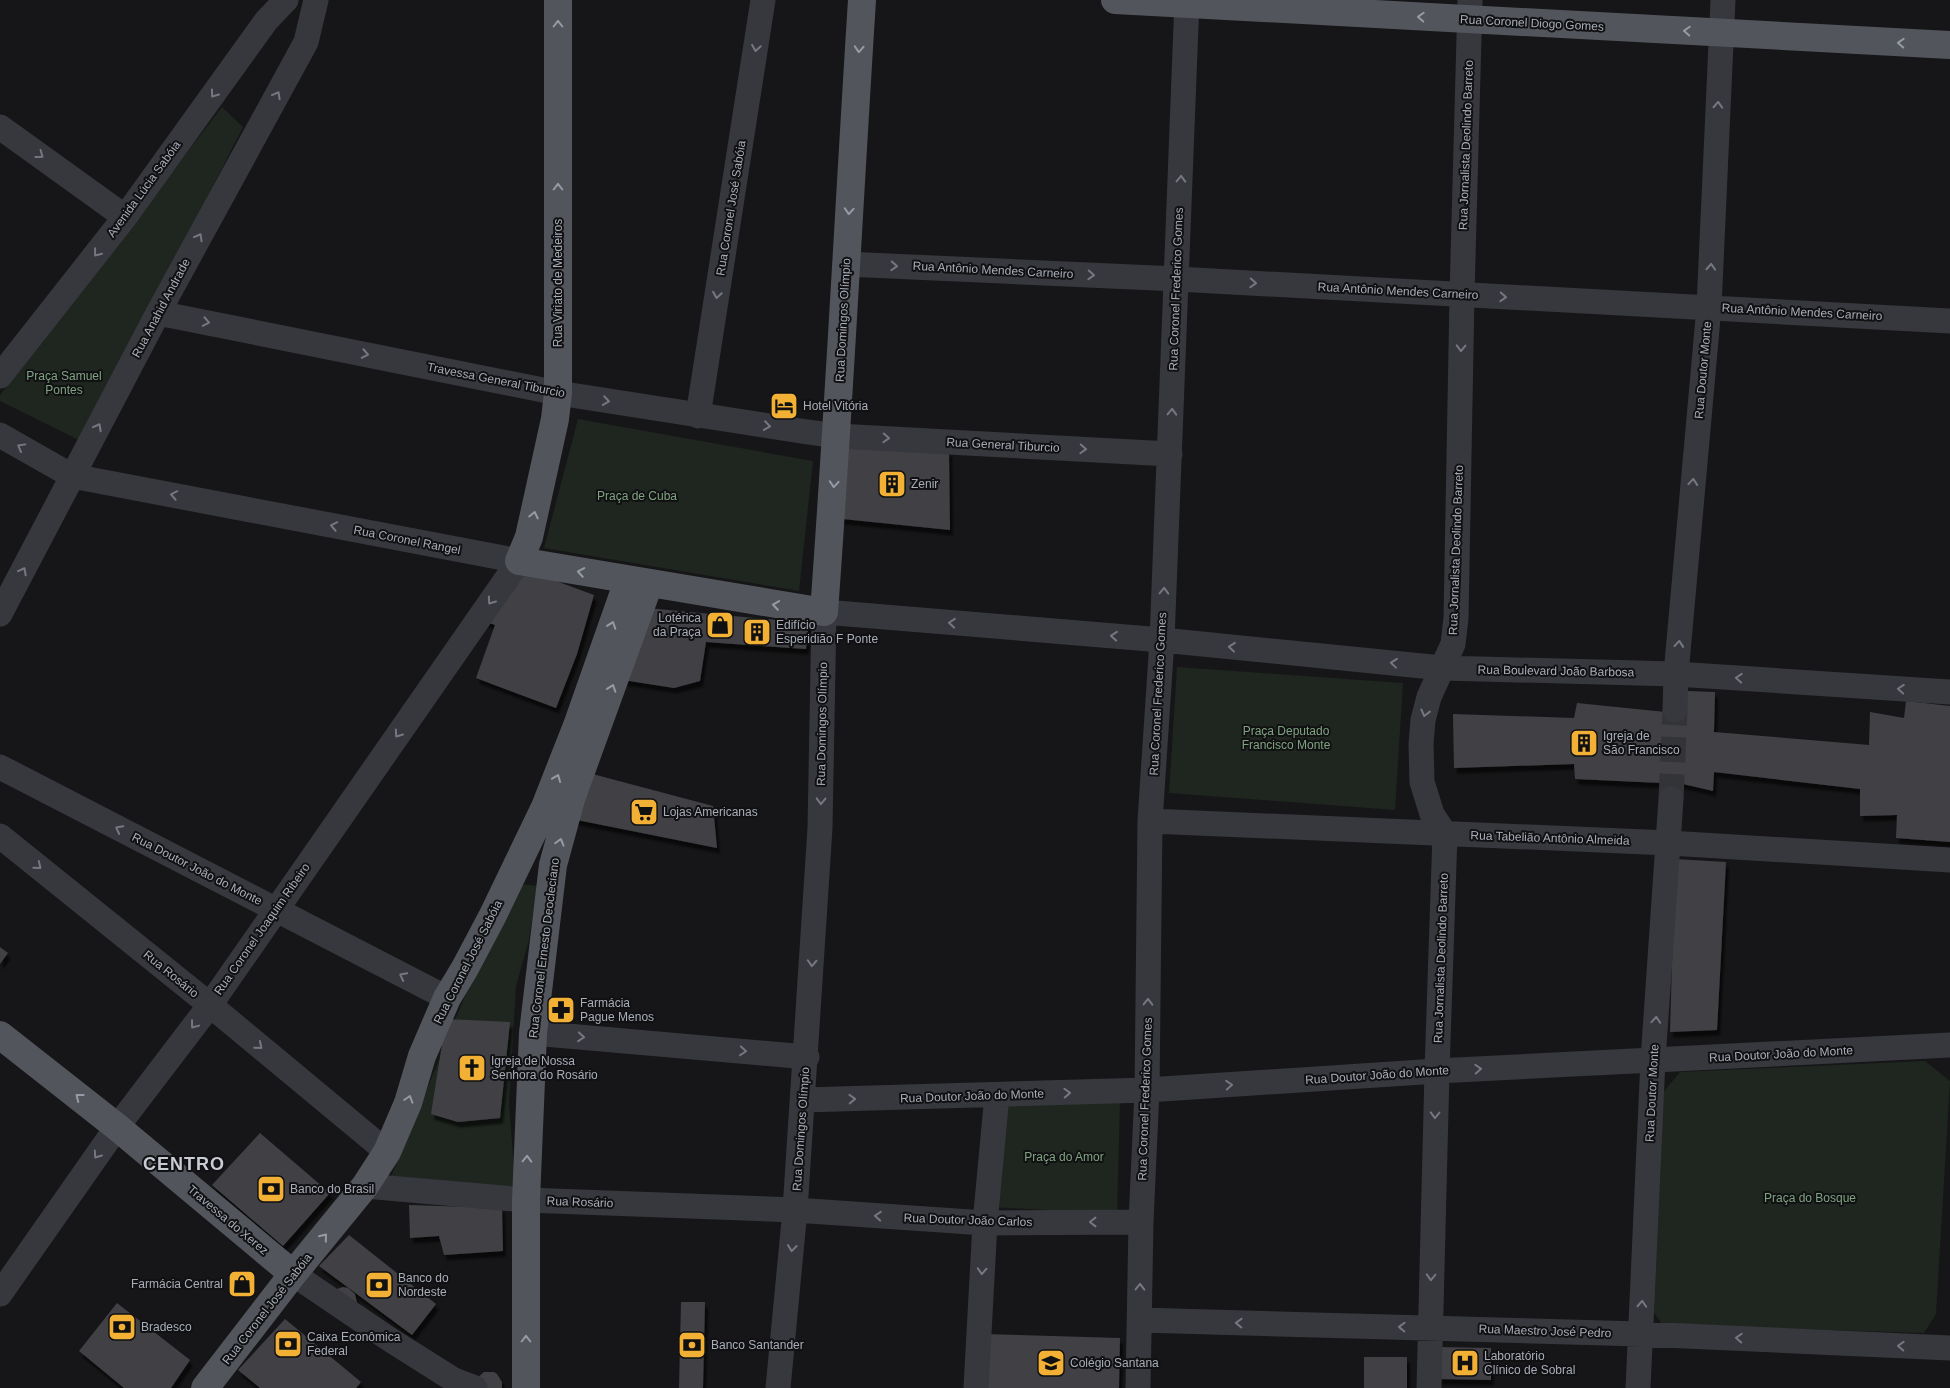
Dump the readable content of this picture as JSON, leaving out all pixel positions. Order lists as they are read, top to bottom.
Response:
{
  "streets": {
    "main road": [
      "Rua Coronel Diogo Gomes",
      "Rua Coronel José Sabóia",
      "Rua Viriato de Medeiros",
      "Rua Domingos Olímpio",
      "Rua Coronel Rangel",
      "Rua Coronel Ernesto Deocleciano",
      "Travessa do Xerez"
    ],
    "street": [
      "Rua Jornalista Deolindo Barreto",
      "Avenida Lúcia Sabóia",
      "Rua Antônio Mendes Carneiro",
      "Rua Coronel Frederico Gomes",
      "Rua Anahid Andrade",
      "Rua Doutor Monte",
      "Travessa General Tiburcio",
      "Rua General Tiburcio",
      "Rua Boulevard João Barbosa",
      "Rua Tabelião Antônio Almeida",
      "Rua Doutor João do Monte",
      "Rua Coronel Joaquim Ribeiro",
      "Rua Rosário",
      "Rua Doutor João Carlos",
      "Rua Maestro José Pedro"
    ]
  },
  "crossings": [
    ["Rua Coronel Diogo Gomes", "Rua Jornalista Deolindo Barreto"],
    ["Rua Coronel Diogo Gomes", "Rua Coronel Frederico Gomes"],
    ["Rua Coronel Diogo Gomes", "Rua Doutor Monte"],
    ["Rua Jornalista Deolindo Barreto", "Rua Antônio Mendes Carneiro"],
    ["Rua Jornalista Deolindo Barreto", "Rua Boulevard João Barbosa"],
    ["Rua Jornalista Deolindo Barreto", "Rua Tabelião Antônio Almeida"],
    ["Rua Jornalista Deolindo Barreto", "Rua Doutor João do Monte"],
    ["Rua Jornalista Deolindo Barreto", "Rua Maestro José Pedro"],
    ["Rua Coronel José Sabóia", "Travessa General Tiburcio"],
    ["Rua Coronel José Sabóia", "Rua Coronel Rangel"],
    ["Rua Coronel José Sabóia", "Rua Doutor João do Monte"],
    ["Rua Coronel José Sabóia", "Rua Coronel Ernesto Deocleciano"],
    ["Rua Coronel José Sabóia", "Rua Rosário"],
    ["Rua Coronel José Sabóia", "Travessa do Xerez"],
    ["Rua Antônio Mendes Carneiro", "Rua Coronel Frederico Gomes"],
    ["Rua Antônio Mendes Carneiro", "Rua Domingos Olímpio"],
    ["Rua Antônio Mendes Carneiro", "Rua Doutor Monte"],
    ["Rua Viriato de Medeiros", "Travessa General Tiburcio"],
    ["Rua Viriato de Medeiros", "Rua Coronel Rangel"],
    ["Rua Viriato de Medeiros", "Rua Coronel Joaquim Ribeiro"],
    ["Rua Coronel Frederico Gomes", "Rua General Tiburcio"],
    ["Rua Coronel Frederico Gomes", "Rua Boulevard João Barbosa"],
    ["Rua Coronel Frederico Gomes", "Rua Tabelião Antônio Almeida"],
    ["Rua Coronel Frederico Gomes", "Rua Doutor João do Monte"],
    ["Rua Coronel Frederico Gomes", "Rua Doutor João Carlos"],
    ["Rua Coronel Frederico Gomes", "Rua Maestro José Pedro"],
    ["Rua Anahid Andrade", "Travessa General Tiburcio"],
    ["Rua Anahid Andrade", "Rua Coronel Rangel"],
    ["Rua Domingos Olímpio", "Travessa General Tiburcio"],
    ["Rua Domingos Olímpio", "Rua General Tiburcio"],
    ["Rua Domingos Olímpio", "Rua Coronel Rangel"],
    ["Rua Domingos Olímpio", "Rua Boulevard João Barbosa"],
    ["Rua Domingos Olímpio", "Rua Doutor João do Monte"],
    ["Rua Domingos Olímpio", "Rua Rosário"],
    ["Rua Domingos Olímpio", "Rua Doutor João Carlos"],
    ["Rua Doutor Monte", "Rua Boulevard João Barbosa"],
    ["Rua Doutor Monte", "Rua Tabelião Antônio Almeida"],
    ["Rua Doutor Monte", "Rua Doutor João do Monte"],
    ["Rua Doutor Monte", "Rua Maestro José Pedro"],
    ["Travessa General Tiburcio", "Rua General Tiburcio"],
    ["Rua Coronel Rangel", "Rua Boulevard João Barbosa"],
    ["Rua Coronel Rangel", "Rua Coronel Joaquim Ribeiro"],
    ["Rua Coronel Rangel", "Rua Coronel Ernesto Deocleciano"],
    ["Rua Doutor João do Monte", "Rua Coronel Joaquim Ribeiro"],
    ["Rua Coronel Joaquim Ribeiro", "Rua Rosário"],
    ["Rua Coronel Joaquim Ribeiro", "Travessa do Xerez"],
    ["Rua Coronel Ernesto Deocleciano", "Rua Rosário"],
    ["Rua Rosário", "Rua Doutor João Carlos"]
  ],
  "one_way": [
    "Rua Coronel Diogo Gomes",
    "Rua Jornalista Deolindo Barreto",
    "Avenida Lúcia Sabóia",
    "Rua Antônio Mendes Carneiro",
    "Rua Viriato de Medeiros",
    "Rua Coronel Frederico Gomes",
    "Rua Anahid Andrade",
    "Rua Domingos Olímpio",
    "Rua Doutor Monte",
    "Travessa General Tiburcio",
    "Rua General Tiburcio",
    "Rua Coronel Rangel",
    "Rua Boulevard João Barbosa",
    "Rua Coronel Joaquim Ribeiro",
    "Rua Coronel Ernesto Deocleciano",
    "Rua Rosário",
    "Travessa do Xerez",
    "Rua Doutor João Carlos",
    "Rua Maestro José Pedro"
  ],
  "districts": ["CENTRO"],
  "parks": [
    "Praça Samuel Pontes",
    "Praça de Cuba",
    "Praça Deputado Francisco Monte",
    "Praça do Amor",
    "Praça do Bosque"
  ],
  "places": {
    "hotel": ["Hotel Vitória"],
    "building": ["Zenir", "Edifício Esperidião F Ponte", "Igreja de São Francisco"],
    "shop": ["Lotérica da Praça", "Farmácia Central"],
    "supermarket": ["Lojas Americanas"],
    "pharmacy": ["Farmácia Pague Menos"],
    "church": ["Igreja de Nossa Senhora do Rosário"],
    "bank": [
      "Banco do Brasil",
      "Banco do Nordeste",
      "Bradesco",
      "Caixa Econômica Federal",
      "Banco Santander"
    ],
    "school or university": ["Colégio Santana"],
    "hospital": ["Laboratório Clínico de Sobral"]
  }
}
